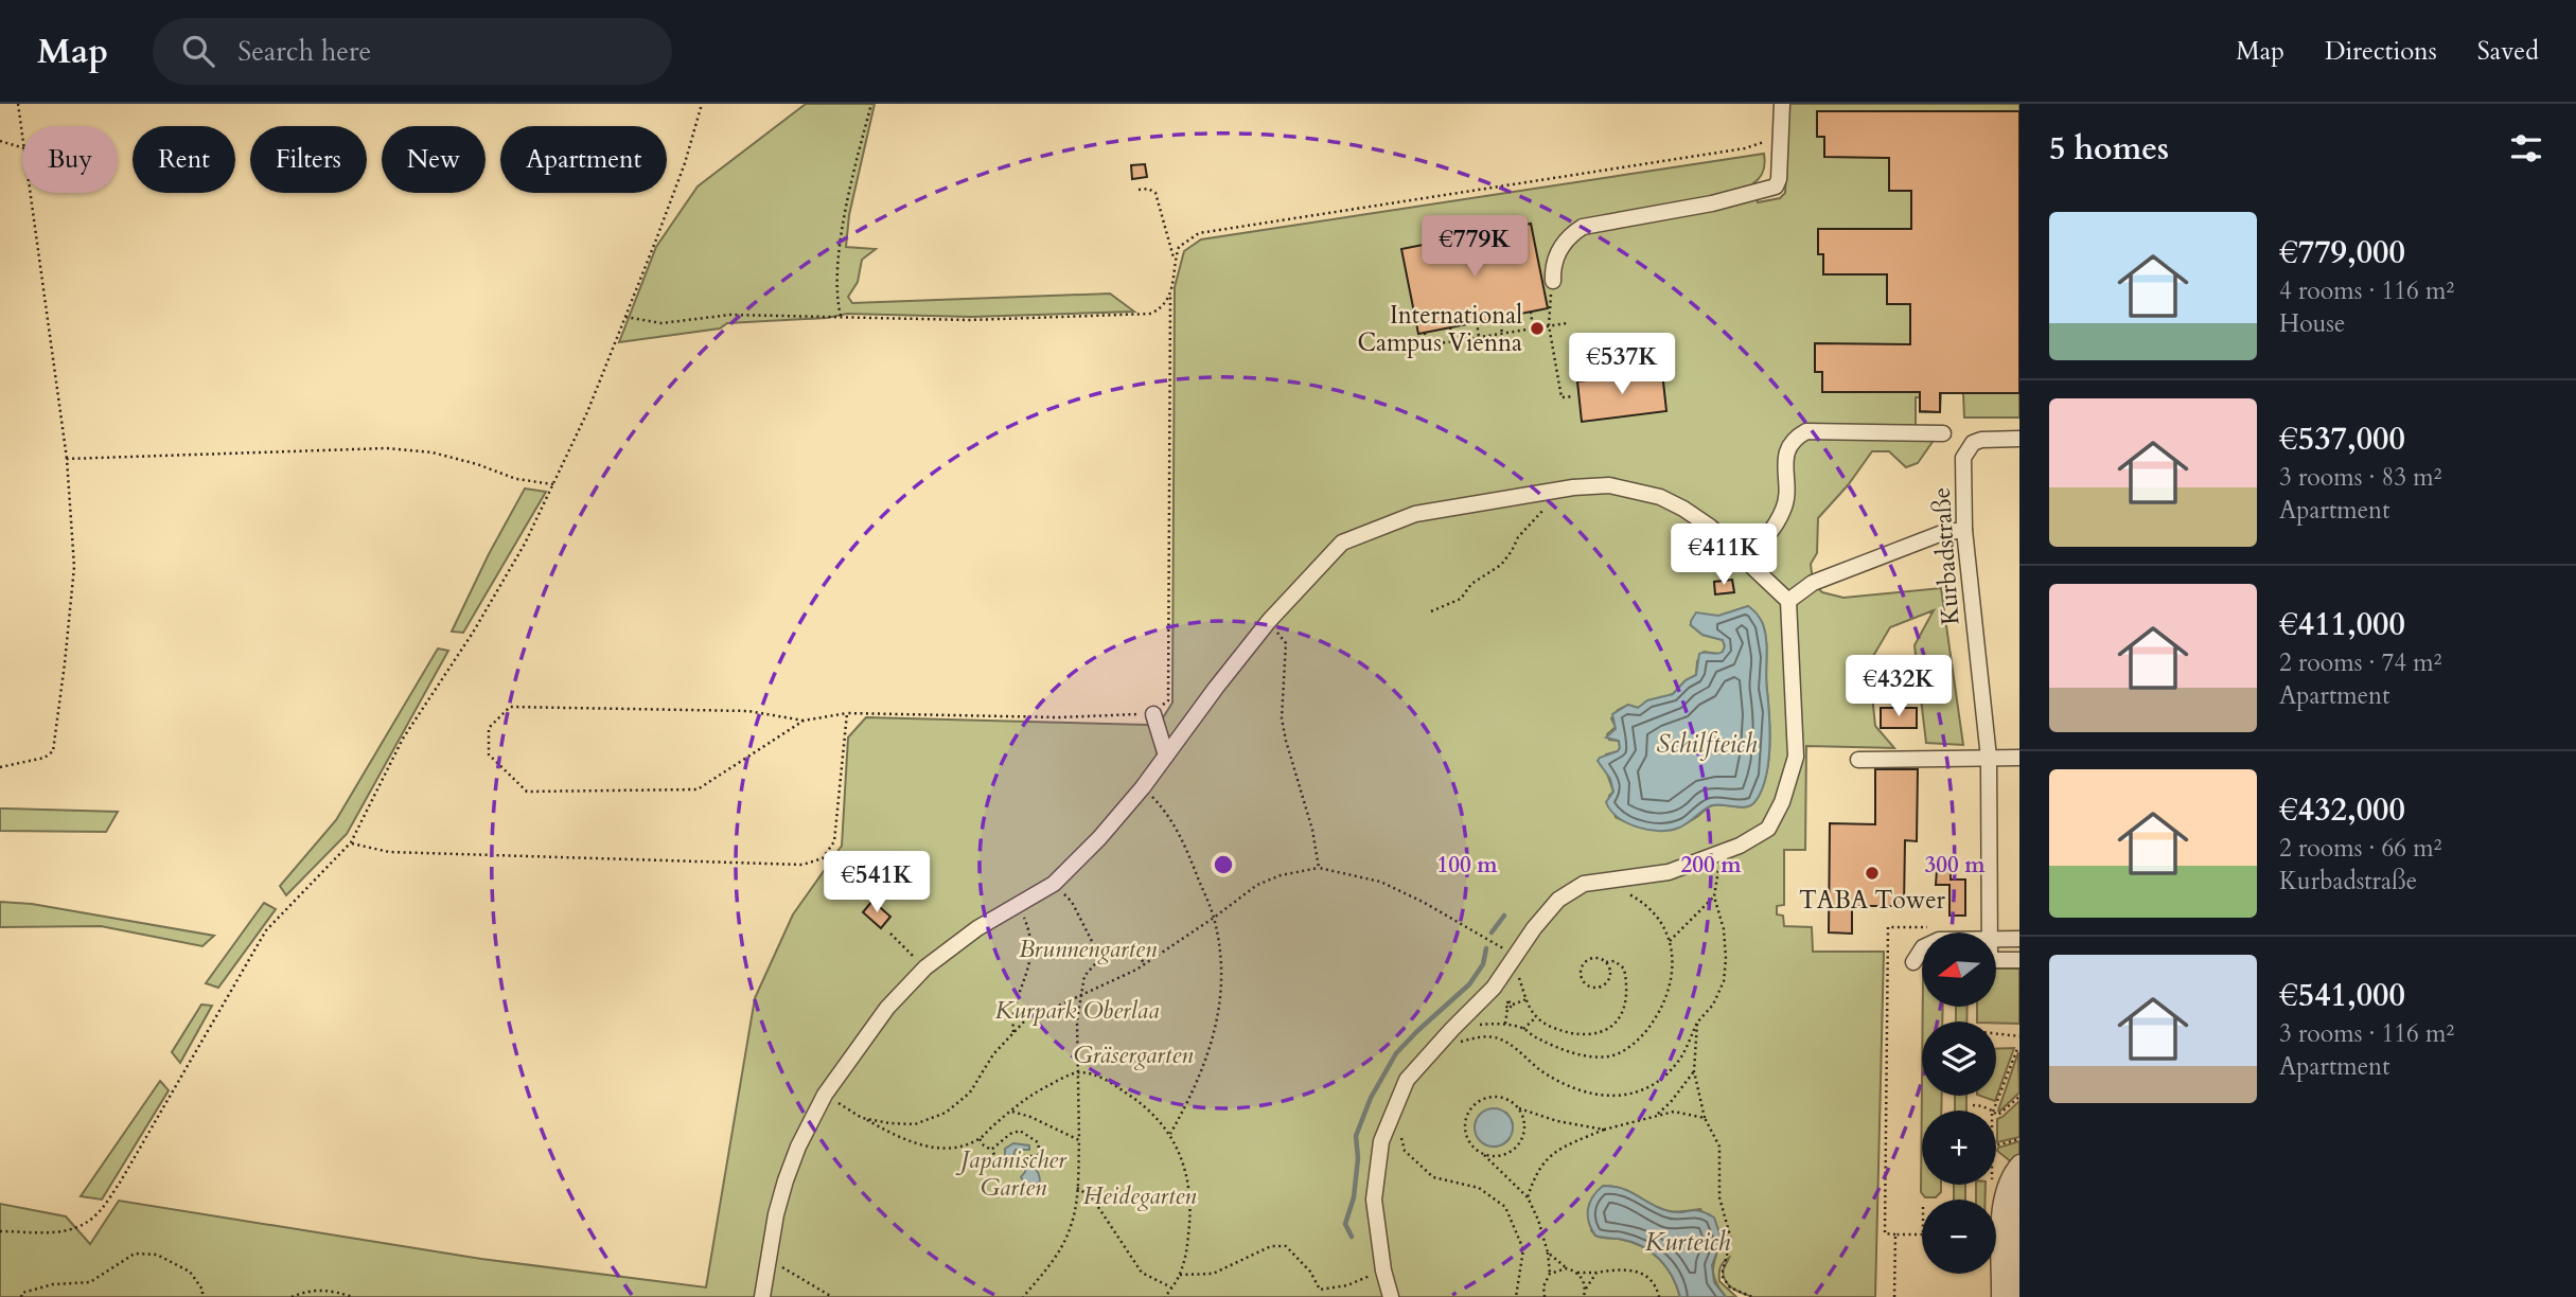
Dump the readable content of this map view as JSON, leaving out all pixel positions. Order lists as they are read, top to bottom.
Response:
{
  "streets": {
    "street": ["Kurbadstraße"]
  },
  "water": ["Schilfteich", "Kurteich"],
  "parks": [
    "Brunnengarten",
    "Kurpark Oberlaa",
    "Gräsergarten",
    "Japanischer Garten",
    "Heidegarten"
  ],
  "places": ["International Campus Vienna", "TABA Tower"],
  "north": "left",
  "page": {
    "header": "Map",
    "search": "Search here",
    "nav": ["Map", "Directions", "Saved"],
    "heading": "5 homes",
    "chip": [
      "Buy",
      "Rent",
      "Filters",
      "New",
      "Apartment"
    ],
    "list": [
      {
        "name": "€779,000",
        "note": "4 rooms · 116 m² · House"
      },
      {
        "name": "€537,000",
        "note": "3 rooms · 83 m² · Apartment"
      },
      {
        "name": "€411,000",
        "note": "2 rooms · 74 m² · Apartment"
      },
      {
        "name": "€432,000",
        "note": "2 rooms · 66 m² · Kurbadstraße"
      },
      {
        "name": "€541,000",
        "note": "3 rooms · 116 m² · Apartment"
      }
    ],
    "price": [
      "€779K",
      "€537K",
      "€411K",
      "€432K",
      "€541K"
    ],
    "map_buttons": ["+", "−"]
  },
  "rings": ["100 m", "200 m", "300 m"]
}
